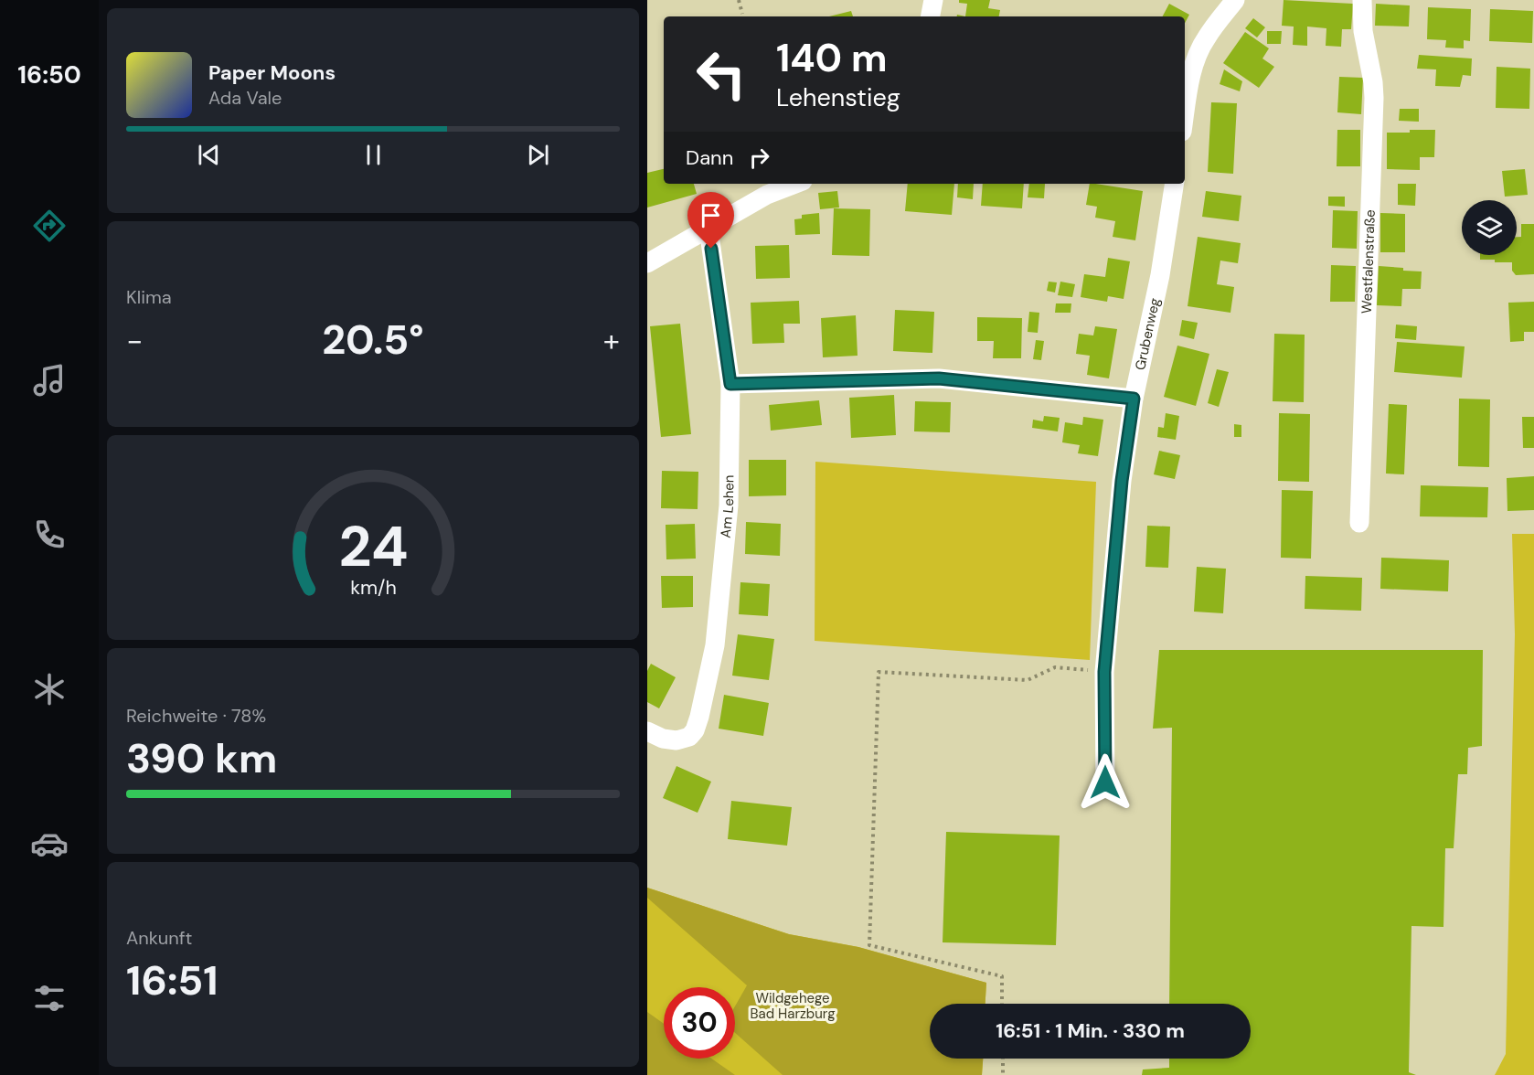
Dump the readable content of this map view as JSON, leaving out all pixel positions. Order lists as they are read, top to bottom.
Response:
{
  "streets": {
    "street": ["Westfalenstraße", "Grubenweg", "Am Lehen"]
  },
  "parks": ["Wildgehege Bad Harzburg"],
  "page": {
    "tabs": "16:50",
    "turn": ["140 m", "Lehenstieg"],
    "song": ["Paper Moons", "Ada Vale"],
    "then": "Dann",
    "tile": [
      "Klima",
      ["Reichweite · 78%", "390 km"],
      ["Ankunft", "16:51"]
    ],
    "heat": ["−", "20.5°", "+"],
    "limit": "30",
    "trip": "16:51 · 1 Min. · 330 m",
    "gauge": ["24", "km/h"]
  }
}
